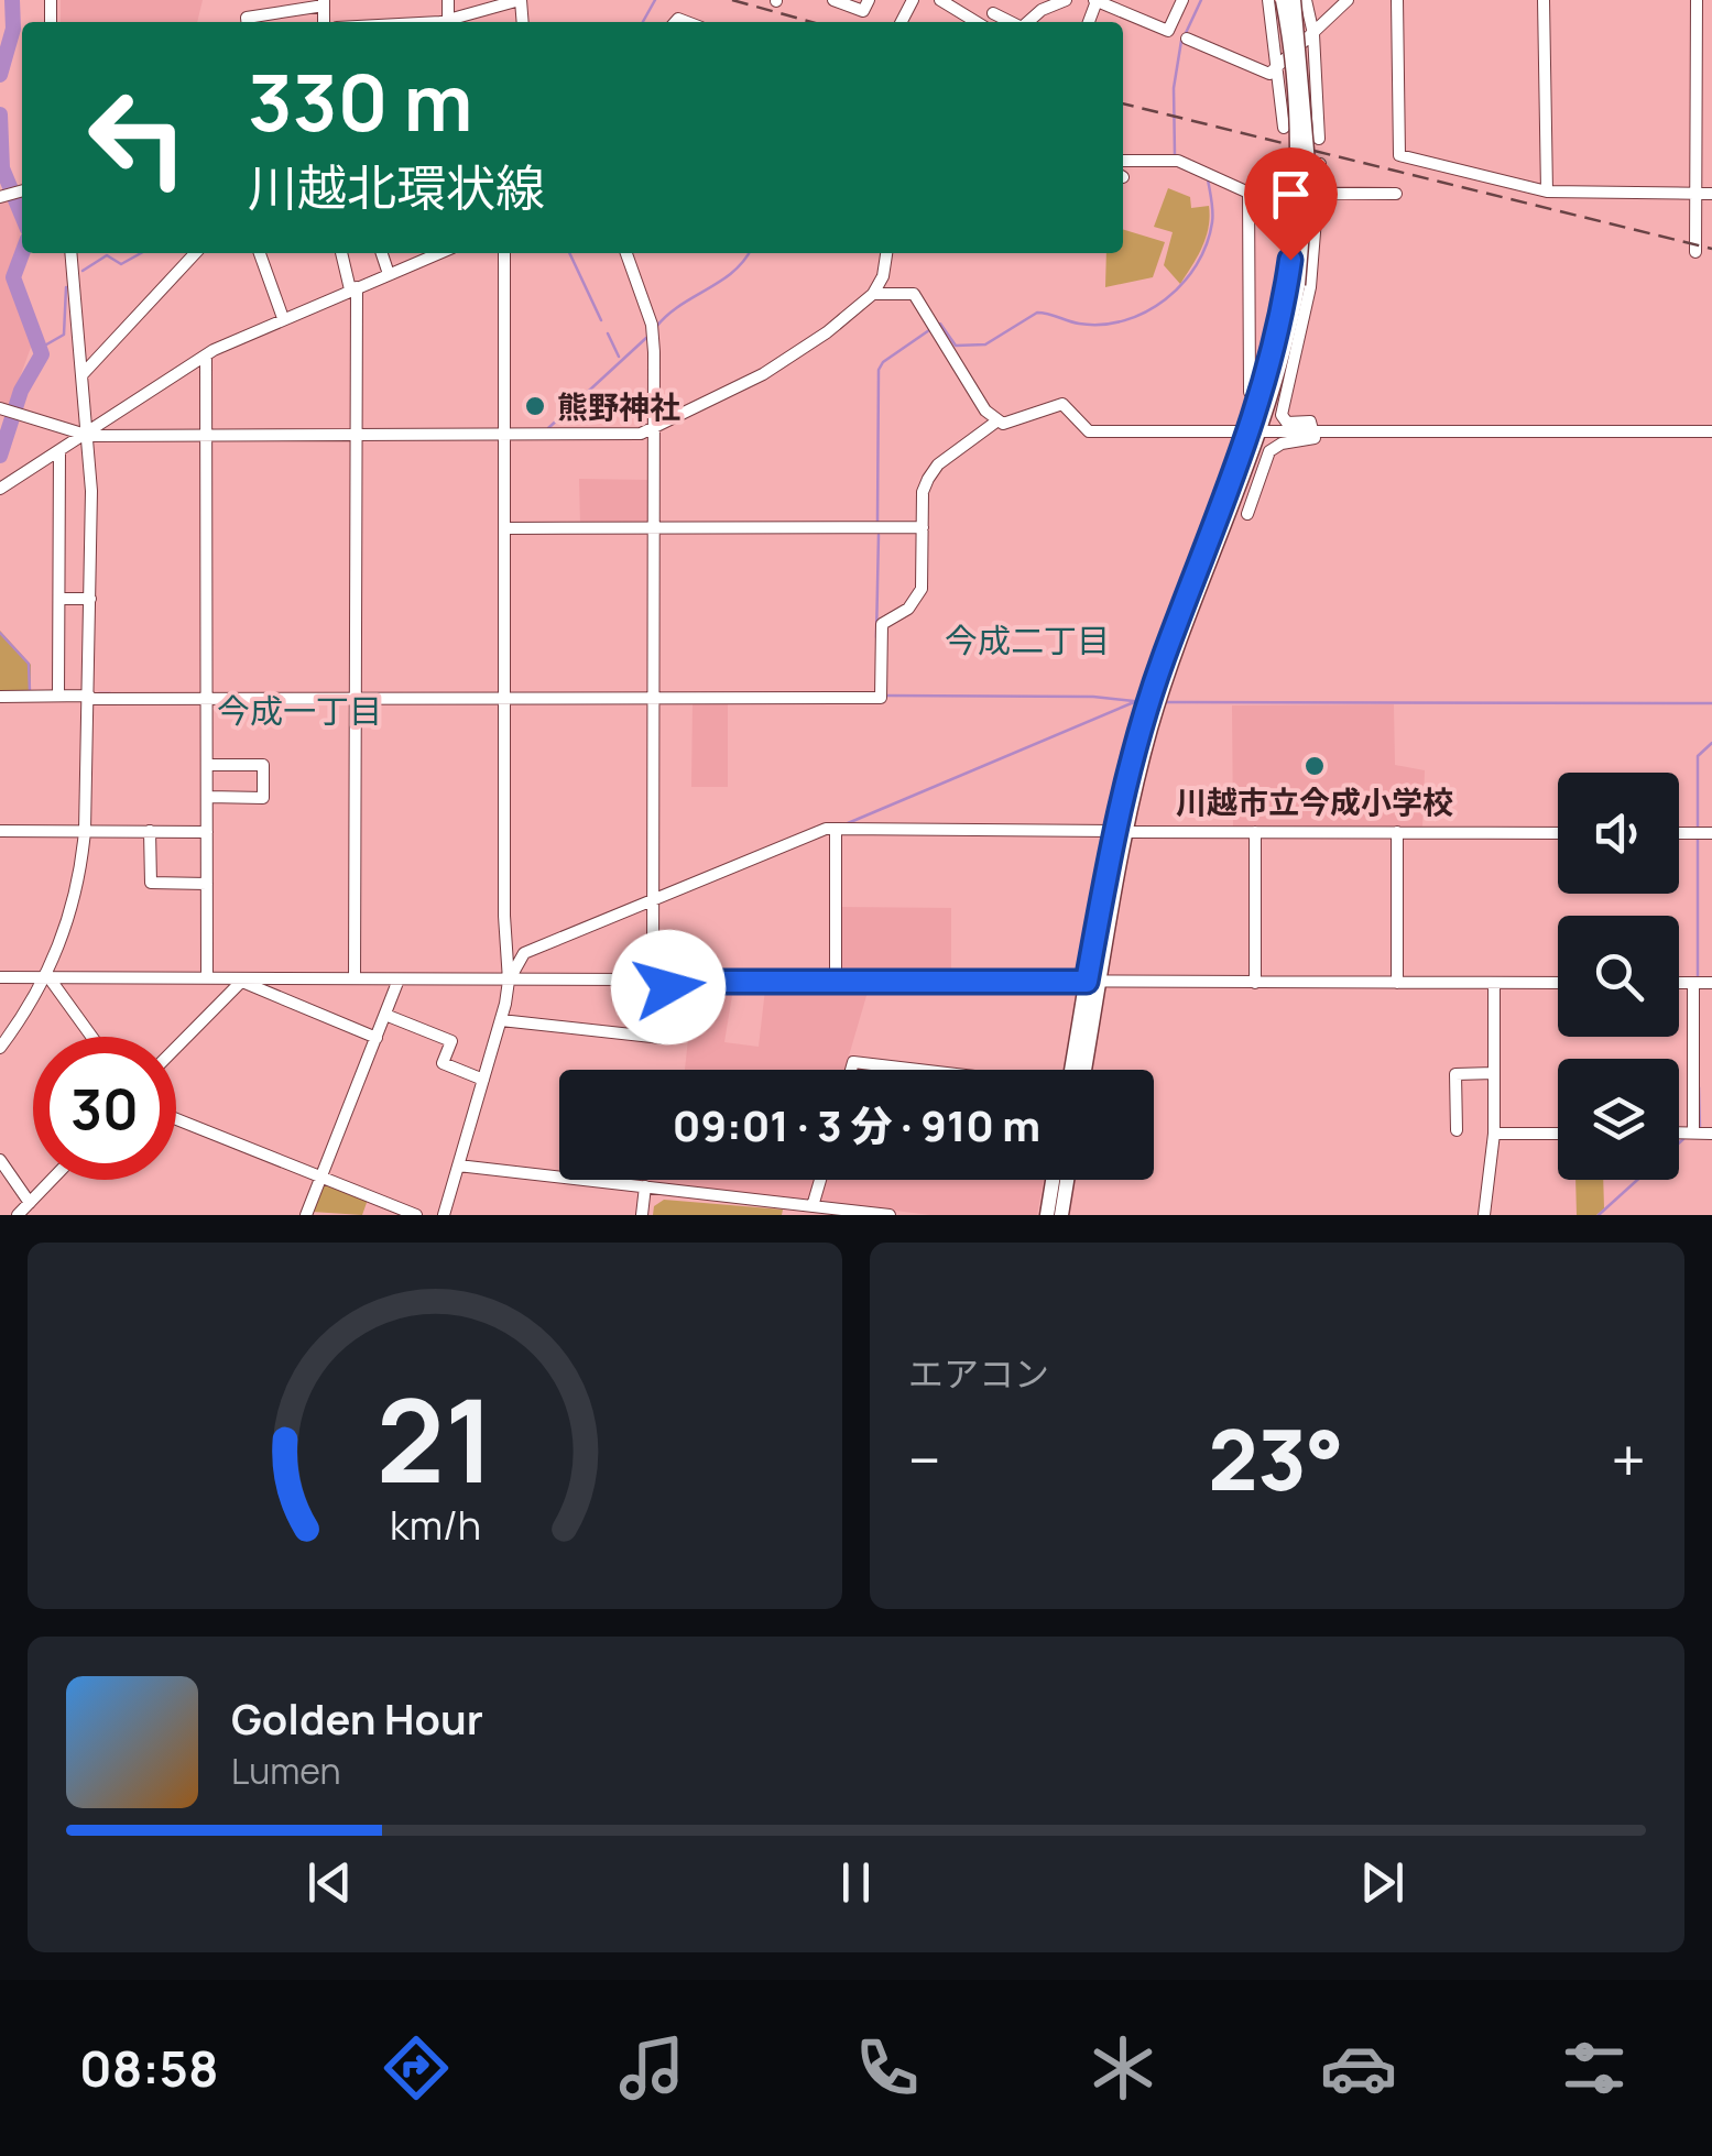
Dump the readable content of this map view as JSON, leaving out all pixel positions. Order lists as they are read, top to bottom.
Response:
{
  "districts": ["今成二丁目", "今成一丁目"],
  "places": ["熊野神社", "川越市立今成小学校"],
  "page": {
    "turn": ["330 m", "川越北環状線"],
    "limit": "30",
    "trip": "09:01 · 3 分 · 910 m",
    "tile": "エアコン",
    "heat": ["−", "23°", "+"],
    "song": ["Golden Hour", "Lumen"],
    "tabs": "08:58",
    "gauge": ["21", "km/h"]
  }
}
